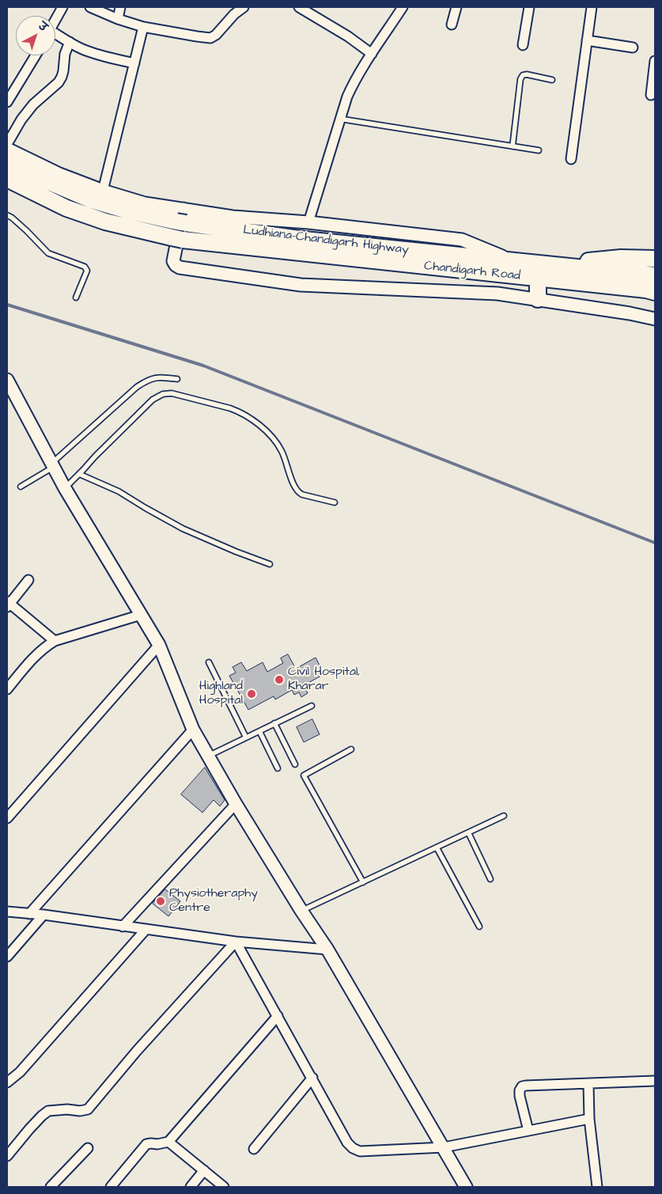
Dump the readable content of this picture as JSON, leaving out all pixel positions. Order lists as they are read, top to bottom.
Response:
{
  "streets": {
    "highway": ["Ludhiana-Chandigarh Highway", "Chandigarh Road"]
  },
  "places": ["Civil Hospital, Kharar", "Highland Hospital", "Physiotheraphy Centre"],
  "north": "top right"
}
